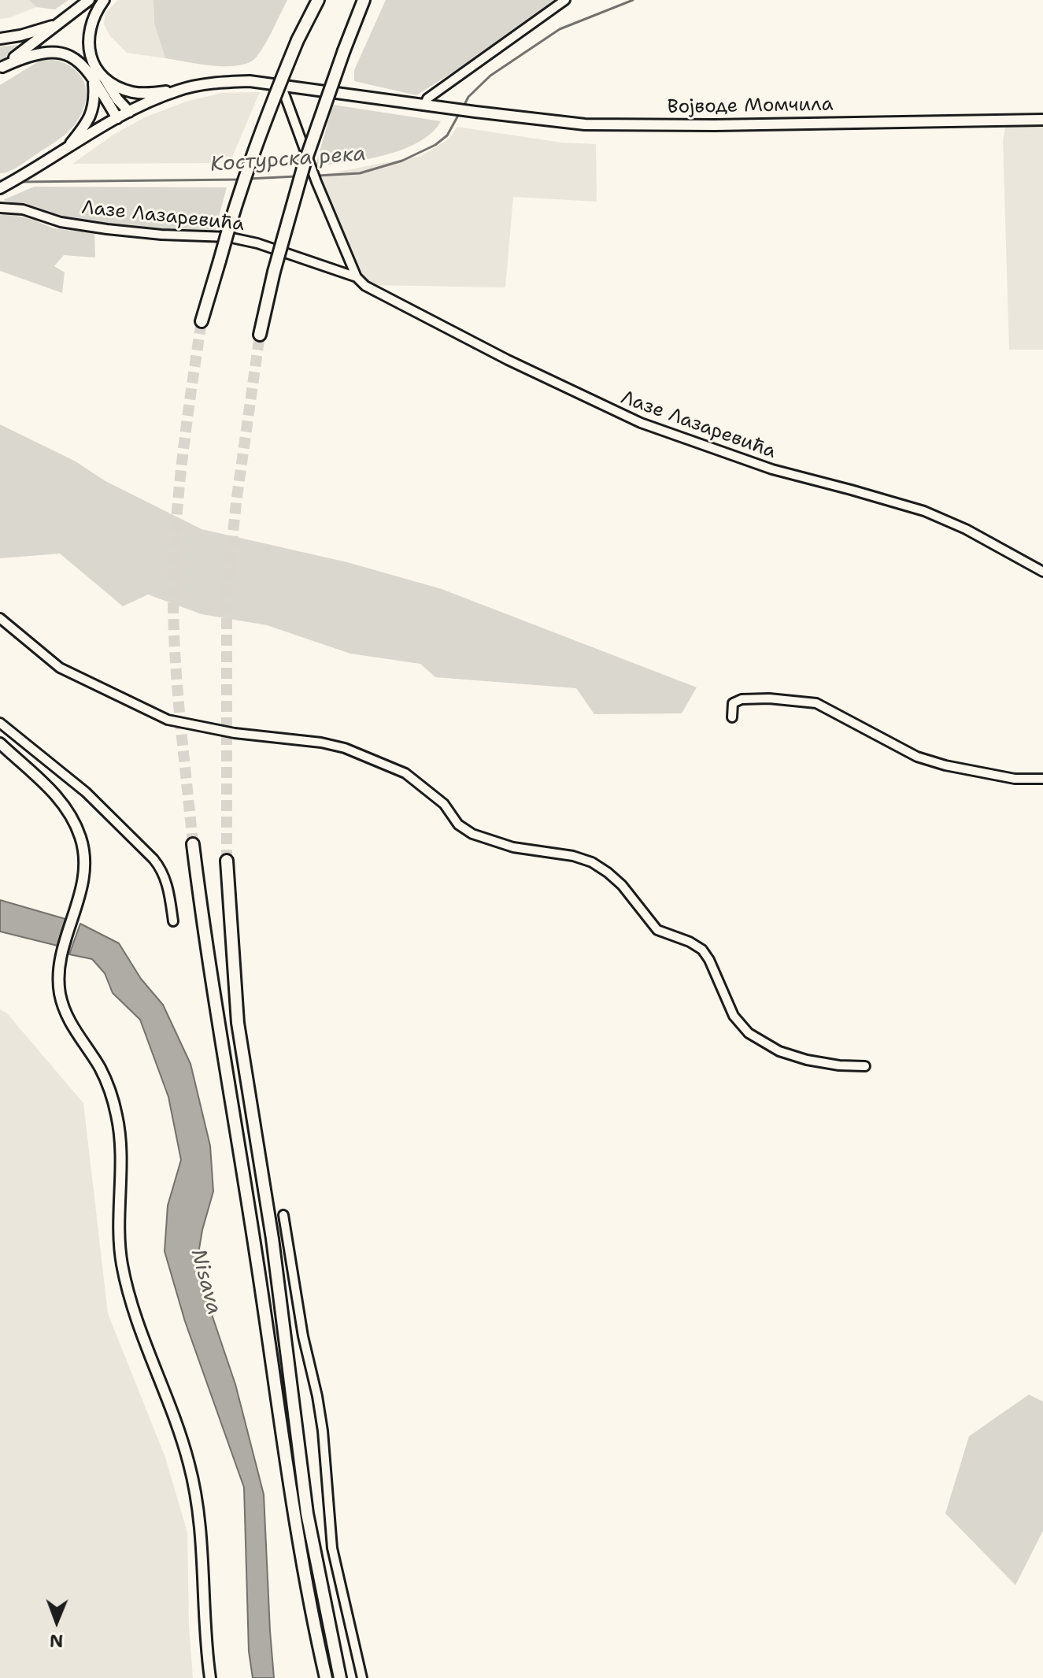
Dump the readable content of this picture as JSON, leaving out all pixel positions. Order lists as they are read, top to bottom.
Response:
{
  "streets": {
    "main road": ["Војводе Момчила"],
    "street": ["Лазе Лазаревића"]
  },
  "water": ["Костурска река", "Nisava"],
  "north": "bottom"
}
